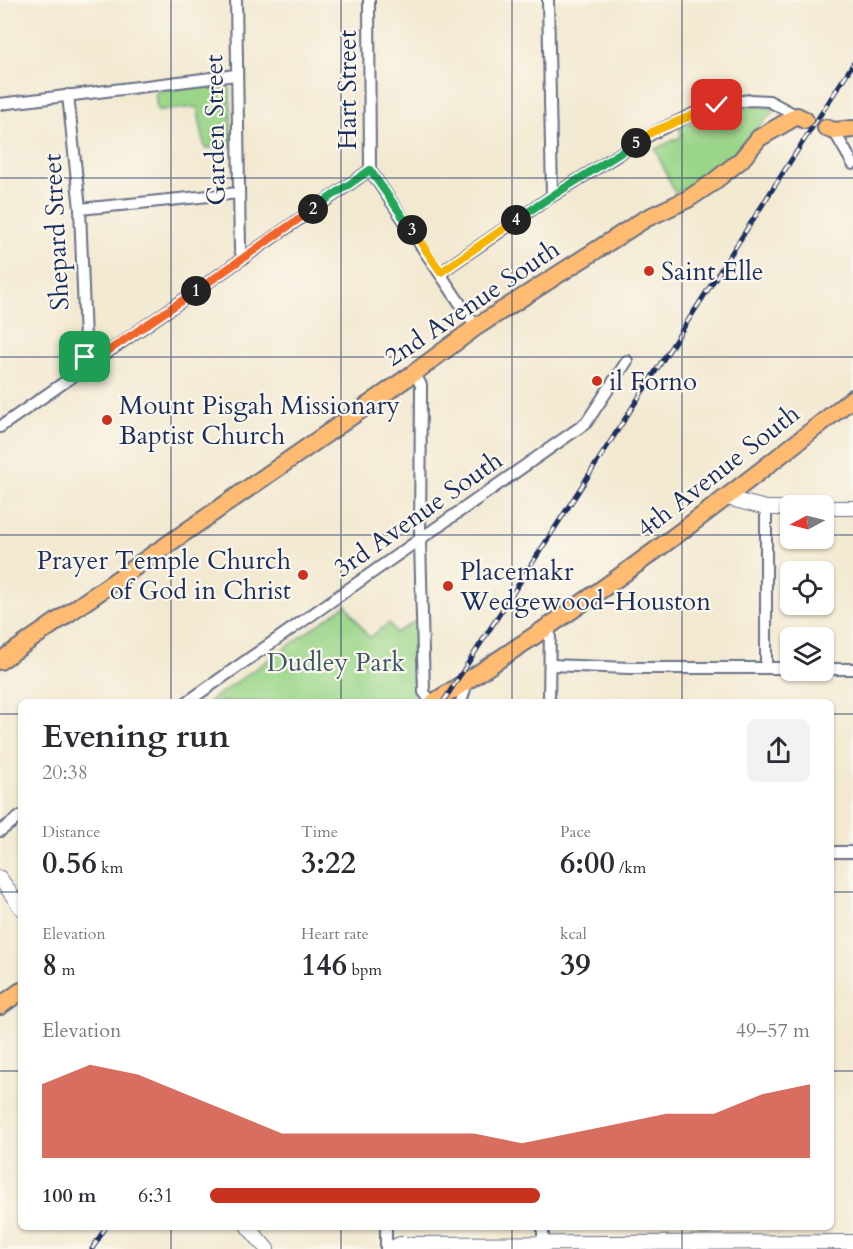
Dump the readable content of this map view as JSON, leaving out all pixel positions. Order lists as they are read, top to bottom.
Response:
{
  "streets": {
    "main road": ["2nd Avenue South", "4th Avenue South"],
    "street": [
      "Hart Street",
      "Garden Street",
      "Shepard Street",
      "3rd Avenue South"
    ]
  },
  "crossings": [
    ["Hart Street", "2nd Avenue South"]
  ],
  "parks": ["Dudley Park"],
  "places": [
    "Saint Elle",
    "il Forno",
    "Mount Pisgah Missionary Baptist Church",
    "Prayer Temple Church of God in Christ",
    "Placemakr Wedgewood-Houston"
  ],
  "north": "left",
  "page": {
    "pins": [
      "5",
      "2",
      "4",
      "3",
      "1"
    ],
    "heading": ["Evening run", "20:38"],
    "stats": [
      ["Distance", "0.56 km"],
      ["Time", "3:22"],
      ["Pace", "6:00 /km"],
      ["Elevation", "8 m"],
      ["Heart rate", "146 bpm"],
      ["kcal", "39"]
    ],
    "chart": ["Elevation", "49–57 m"],
    "list": [
      {
        "name": "100 m",
        "note": "6:31"
      }
    ]
  }
}
